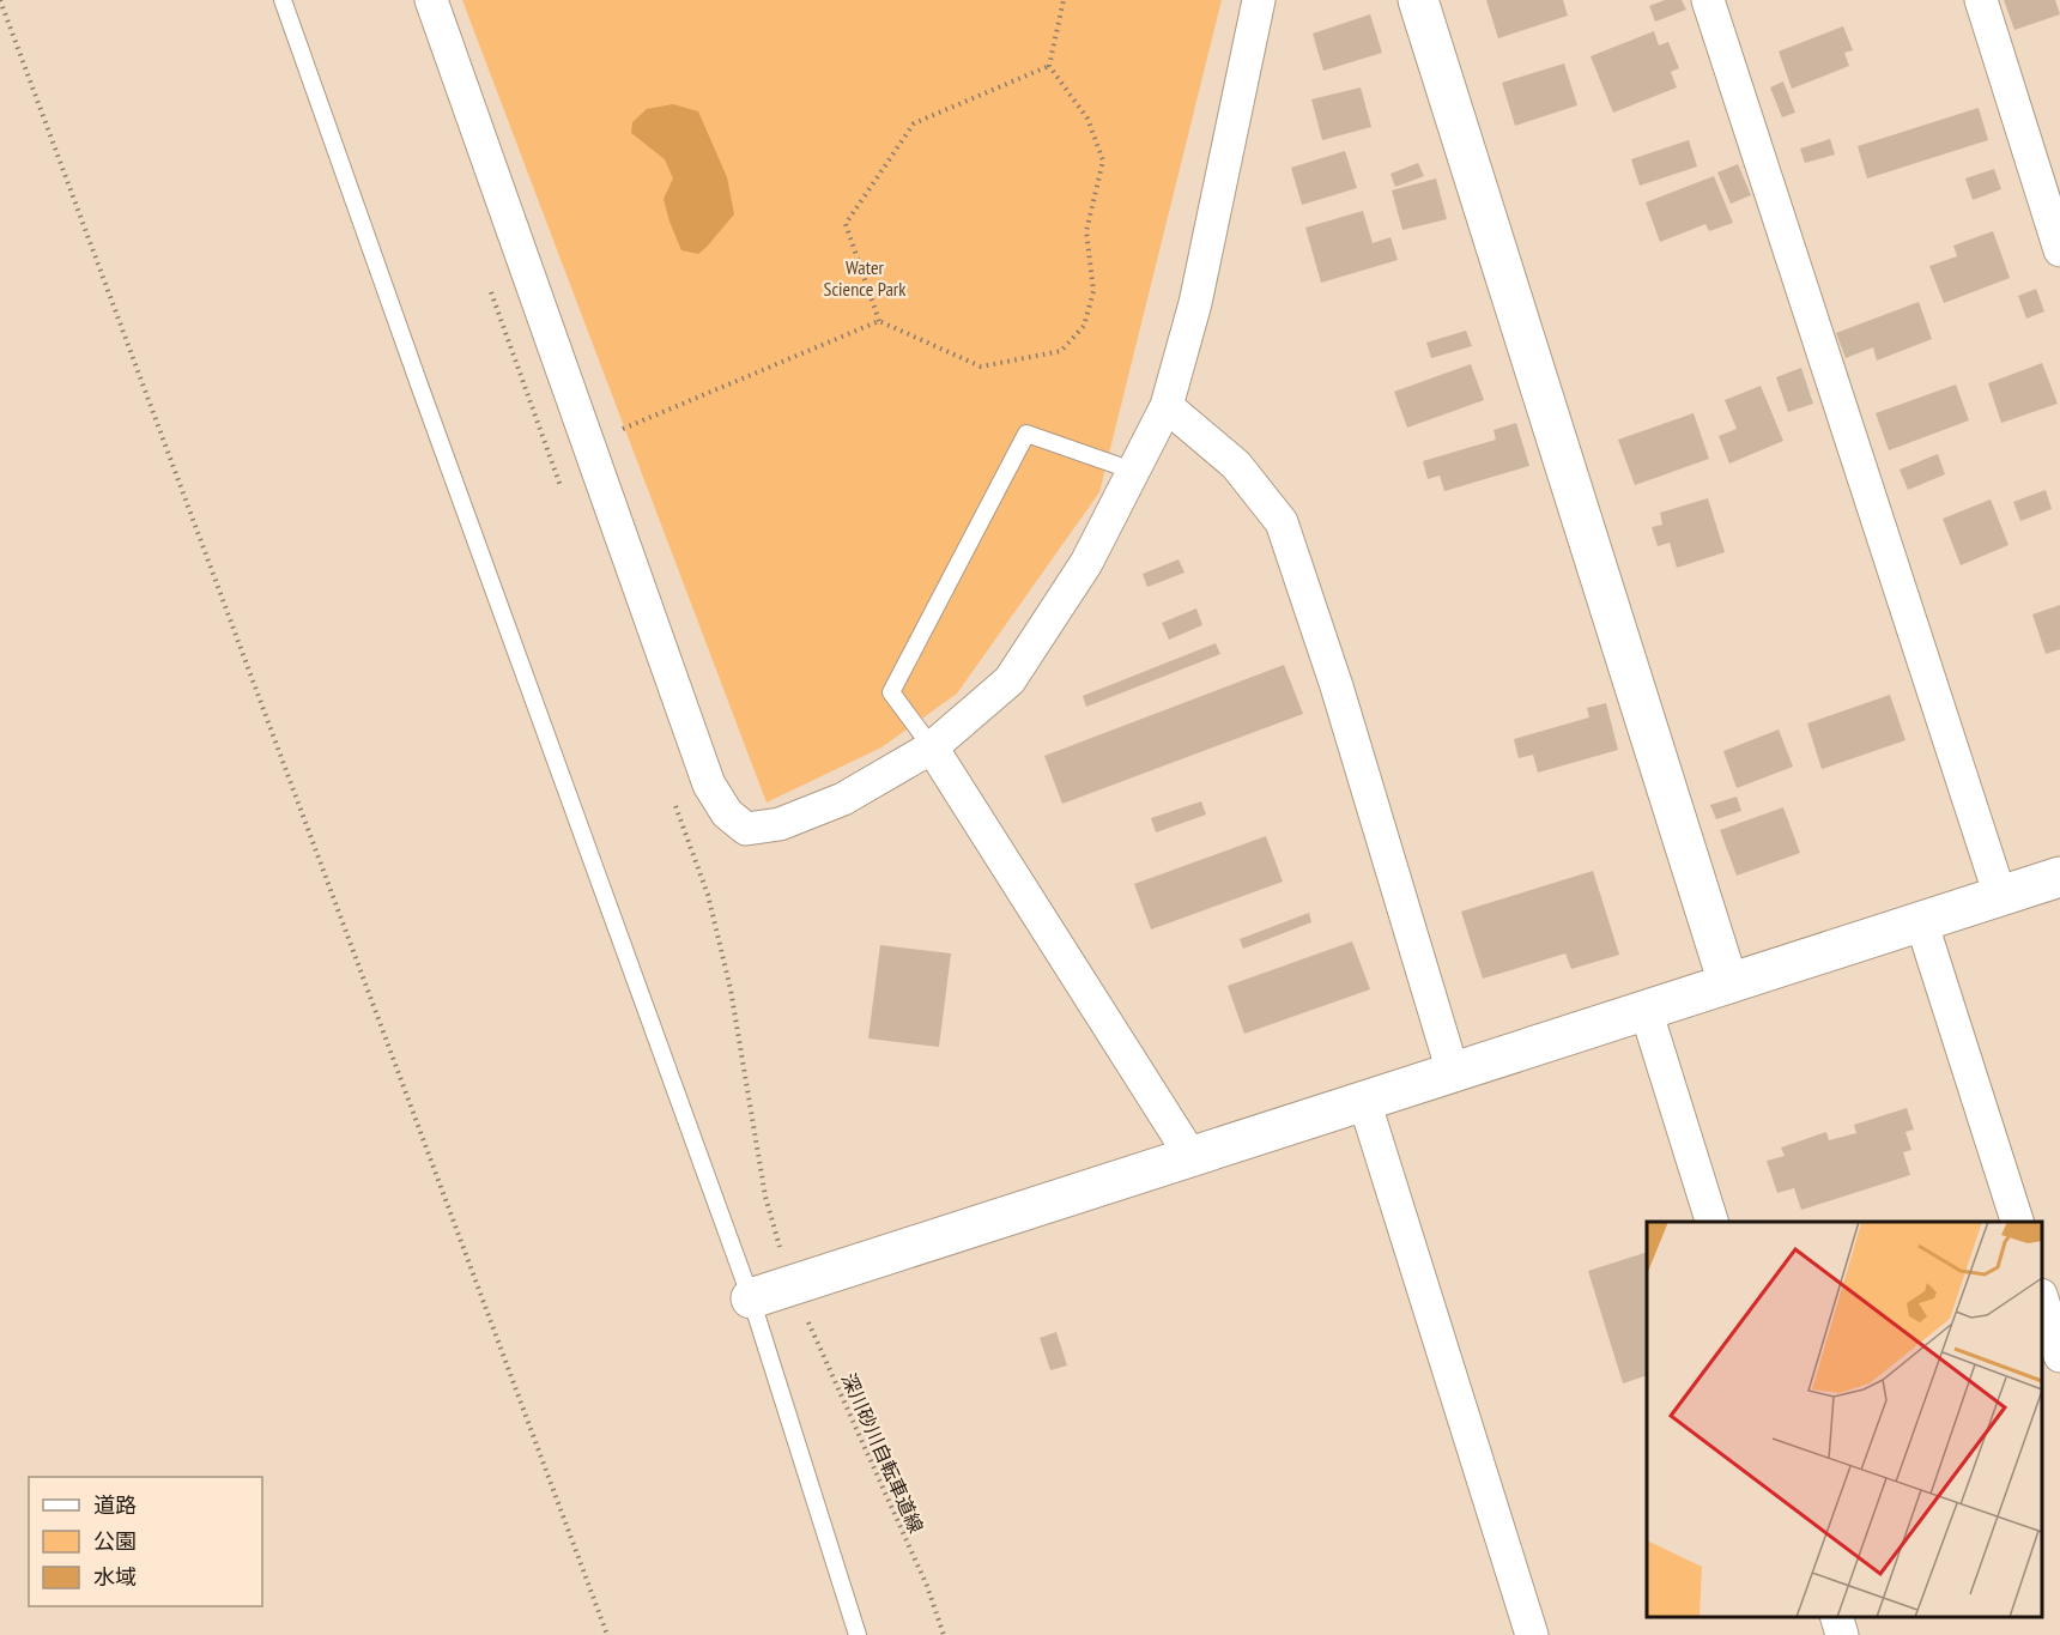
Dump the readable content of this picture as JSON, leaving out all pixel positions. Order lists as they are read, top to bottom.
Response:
{
  "streets": {
    "path": ["深川砂川自転車道線"]
  },
  "parks": ["Water Science Park"],
  "legend": ["道路", "公園", "水域"]
}
